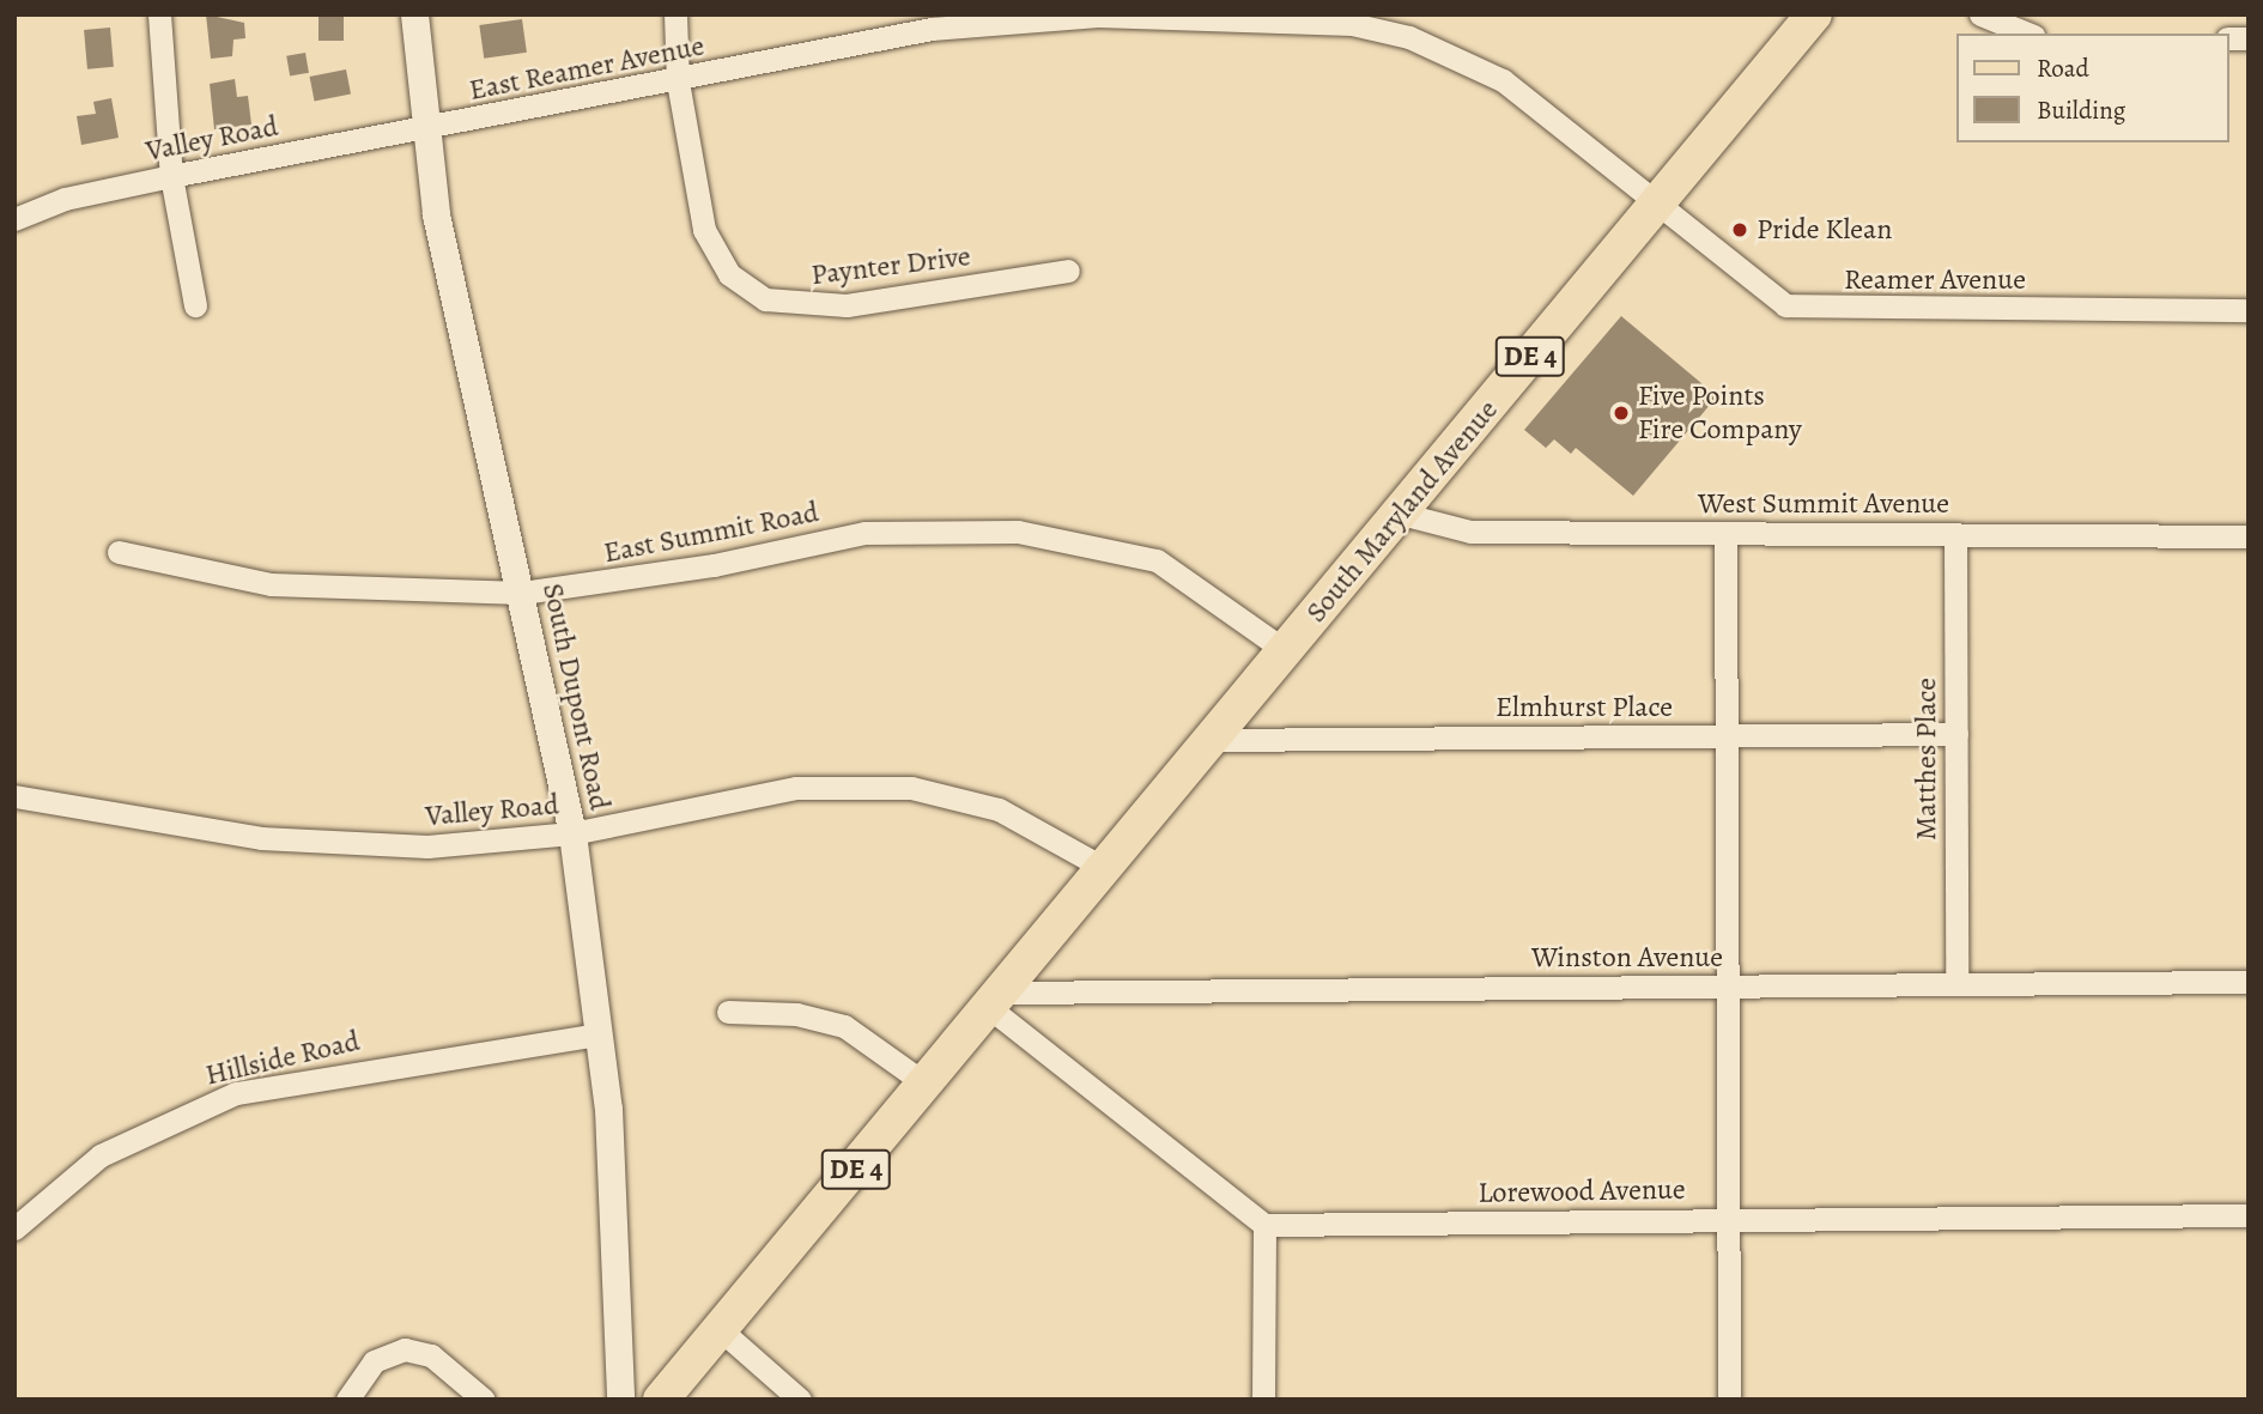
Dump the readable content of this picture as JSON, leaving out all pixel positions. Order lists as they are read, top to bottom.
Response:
{
  "streets": {
    "main road": ["DE 4", "South Maryland Avenue"],
    "street": [
      "East Reamer Avenue",
      "Valley Road",
      "Paynter Drive",
      "Reamer Avenue",
      "West Summit Avenue",
      "East Summit Road",
      "South Dupont Road",
      "Elmhurst Place",
      "Matthes Place",
      "Winston Avenue",
      "Hillside Road",
      "Lorewood Avenue"
    ]
  },
  "crossings": [
    ["East Reamer Avenue", "Valley Road"],
    ["East Reamer Avenue", "Paynter Drive"],
    ["East Reamer Avenue", "Reamer Avenue"],
    ["East Reamer Avenue", "South Maryland Avenue"],
    ["East Reamer Avenue", "South Dupont Road"],
    ["Valley Road", "South Maryland Avenue"],
    ["Valley Road", "South Dupont Road"],
    ["Reamer Avenue", "South Maryland Avenue"],
    ["DE 4", "South Maryland Avenue"],
    ["DE 4", "Winston Avenue"],
    ["West Summit Avenue", "South Maryland Avenue"],
    ["West Summit Avenue", "Matthes Place"],
    ["South Maryland Avenue", "East Summit Road"],
    ["South Maryland Avenue", "Elmhurst Place"],
    ["South Maryland Avenue", "Winston Avenue"],
    ["East Summit Road", "South Dupont Road"],
    ["South Dupont Road", "Hillside Road"],
    ["Elmhurst Place", "Matthes Place"],
    ["Matthes Place", "Winston Avenue"]
  ],
  "places": ["Pride Klean", "Five Points Fire Company"],
  "legend": ["Road", "Building"]
}
